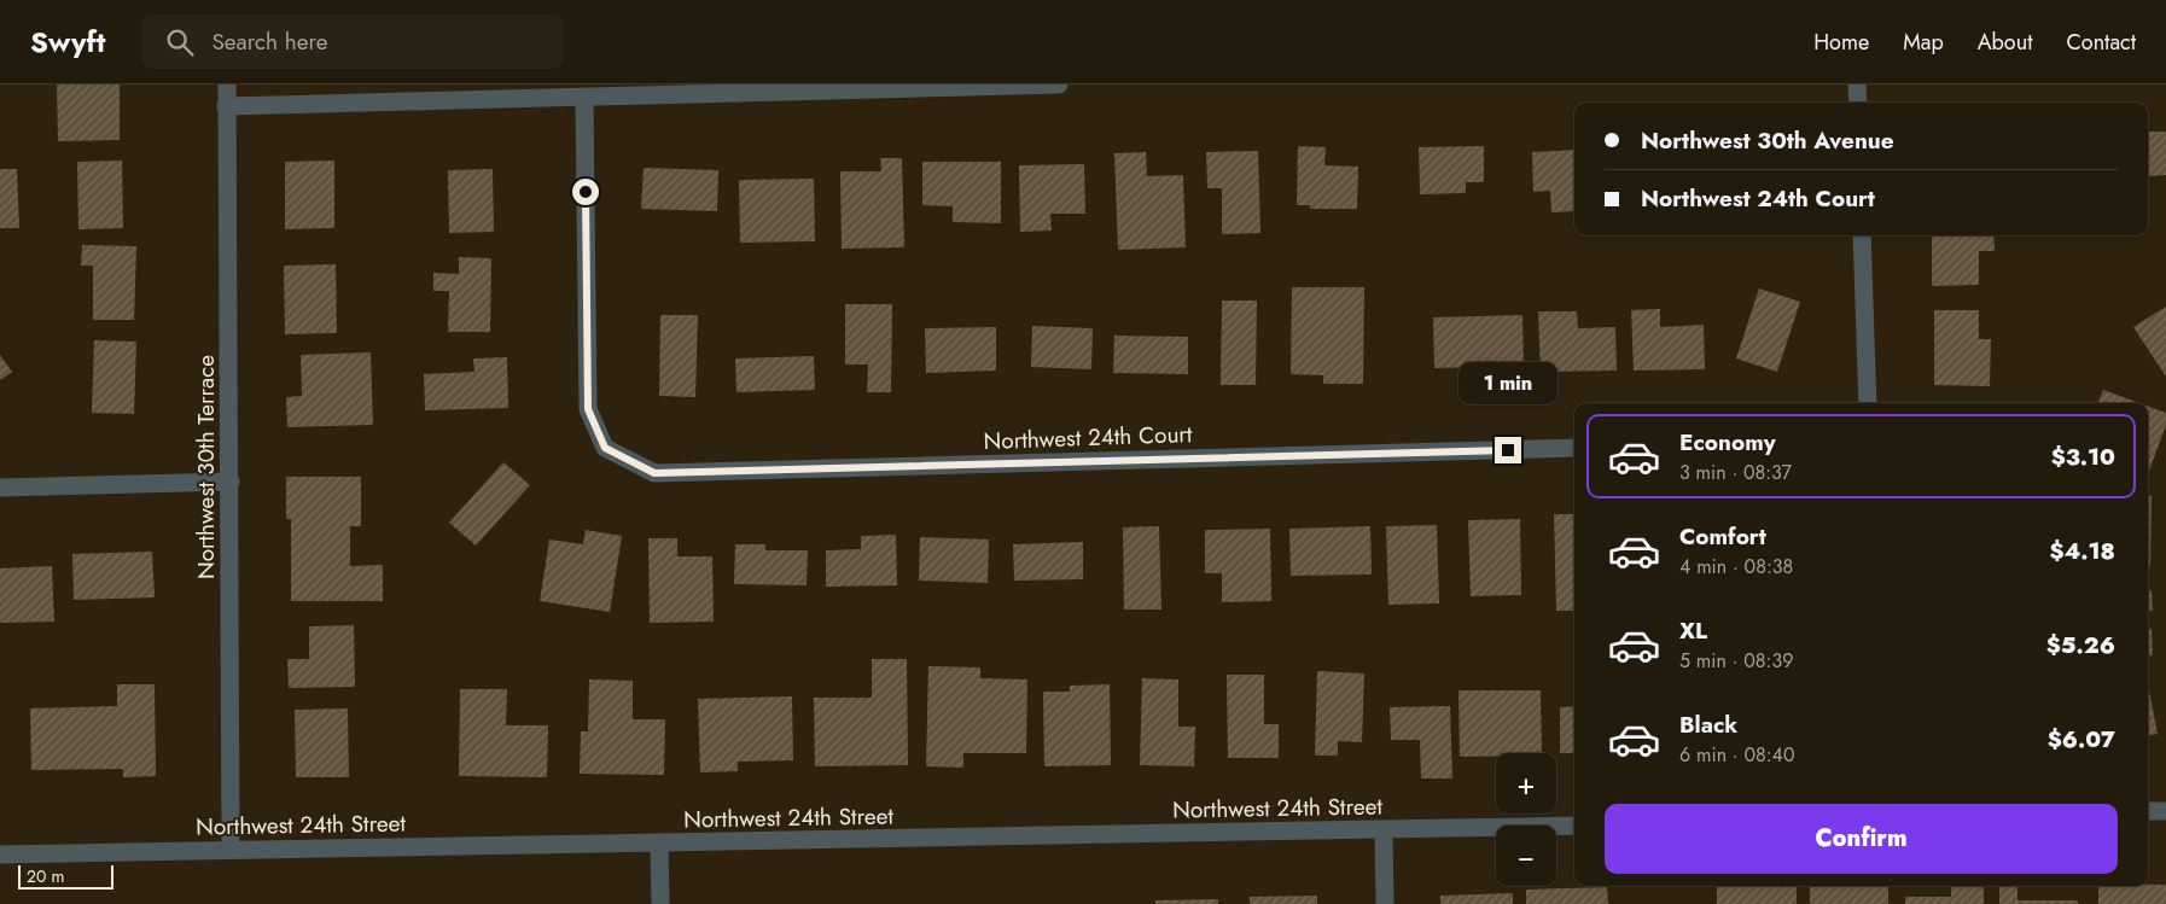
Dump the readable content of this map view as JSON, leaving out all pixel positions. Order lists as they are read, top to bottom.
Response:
{
  "streets": {
    "street": ["Northwest 24th Court", "Northwest 30th Terrace", "Northwest 24th Street"]
  },
  "crossings": [
    ["Northwest 30th Terrace", "Northwest 24th Street"]
  ],
  "scale_bar": "20 m",
  "page": {
    "header": "Swyft",
    "search": "Search here",
    "nav": [
      "Home",
      "Map",
      "About",
      "Contact"
    ],
    "banner": ["Northwest 30th Avenue", "Northwest 24th Court"],
    "bubble": "1 min",
    "list": [
      {
        "name": "Economy",
        "note": "3 min · 08:37",
        "value": "$3.10"
      },
      {
        "name": "Comfort",
        "note": "4 min · 08:38",
        "value": "$4.18"
      },
      {
        "name": "XL",
        "note": "5 min · 08:39",
        "value": "$5.26"
      },
      {
        "name": "Black",
        "note": "6 min · 08:40",
        "value": "$6.07"
      }
    ],
    "map_buttons": ["+", "−"],
    "buttons": "Confirm",
    "scale": "20 m"
  }
}
